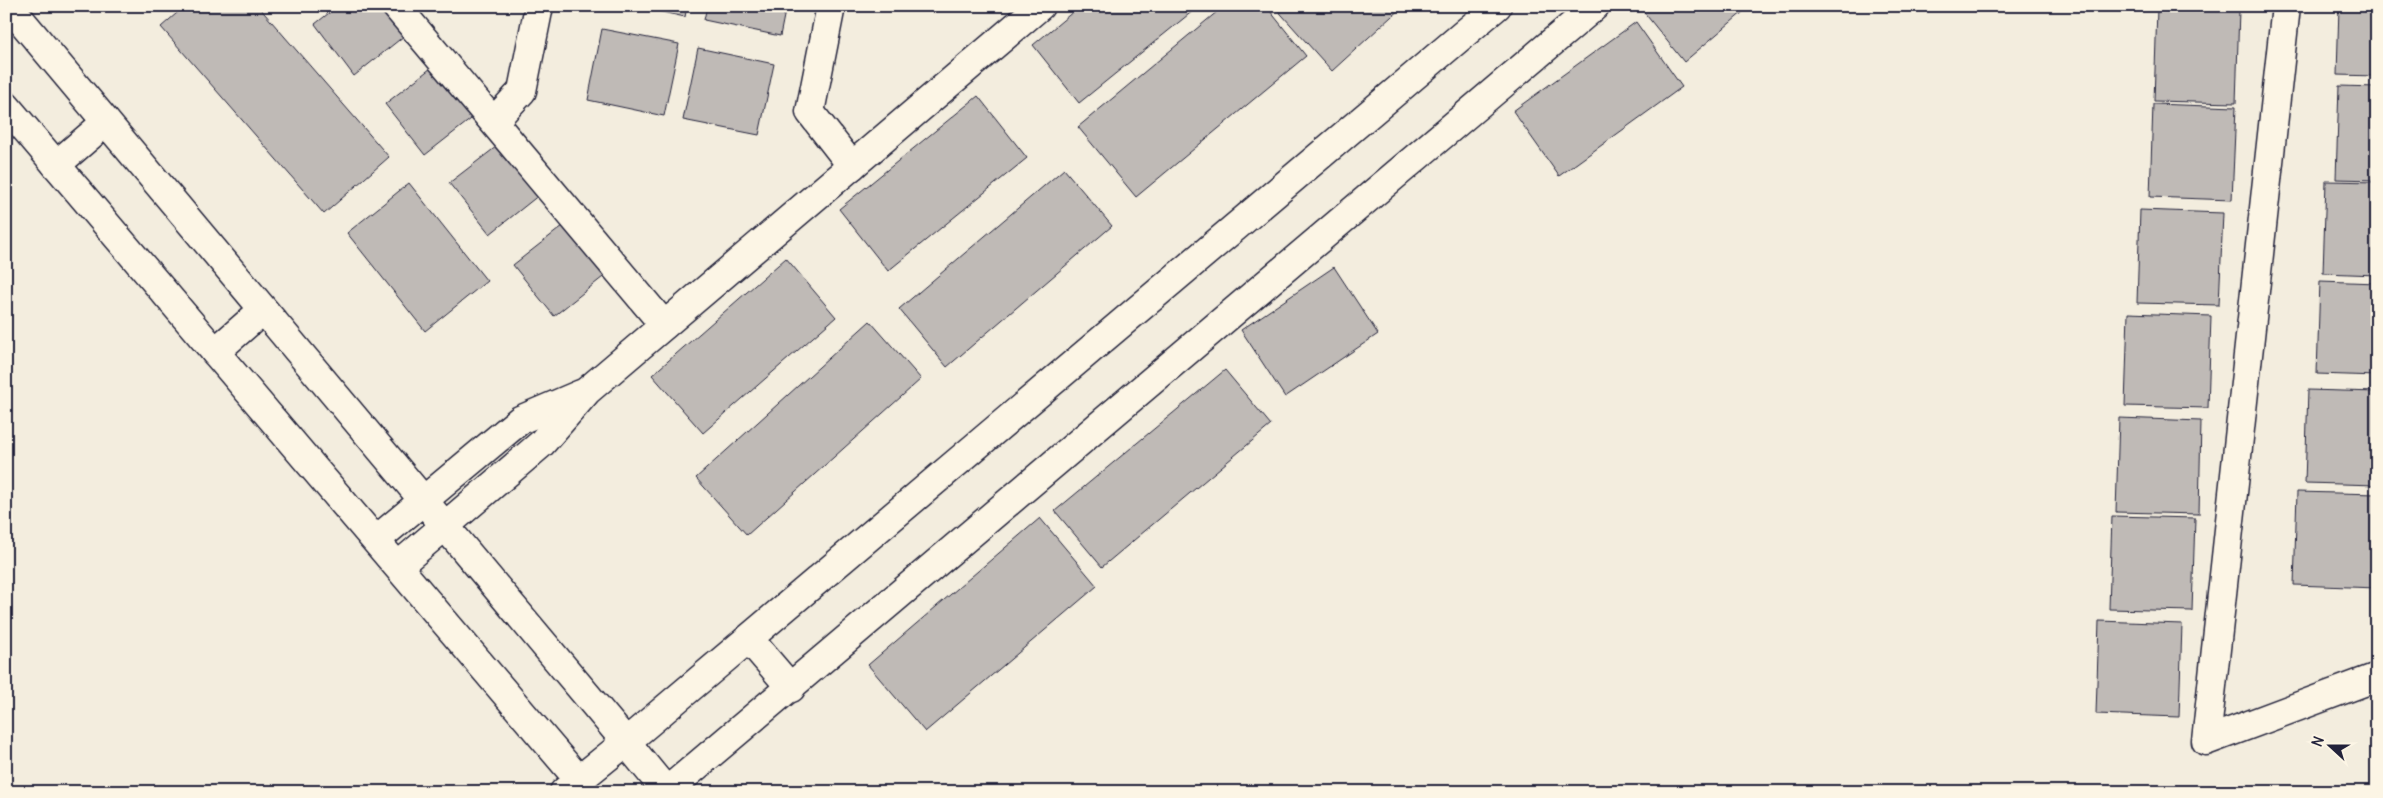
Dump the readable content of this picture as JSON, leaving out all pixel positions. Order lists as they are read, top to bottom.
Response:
{
  "north": "left"
}
